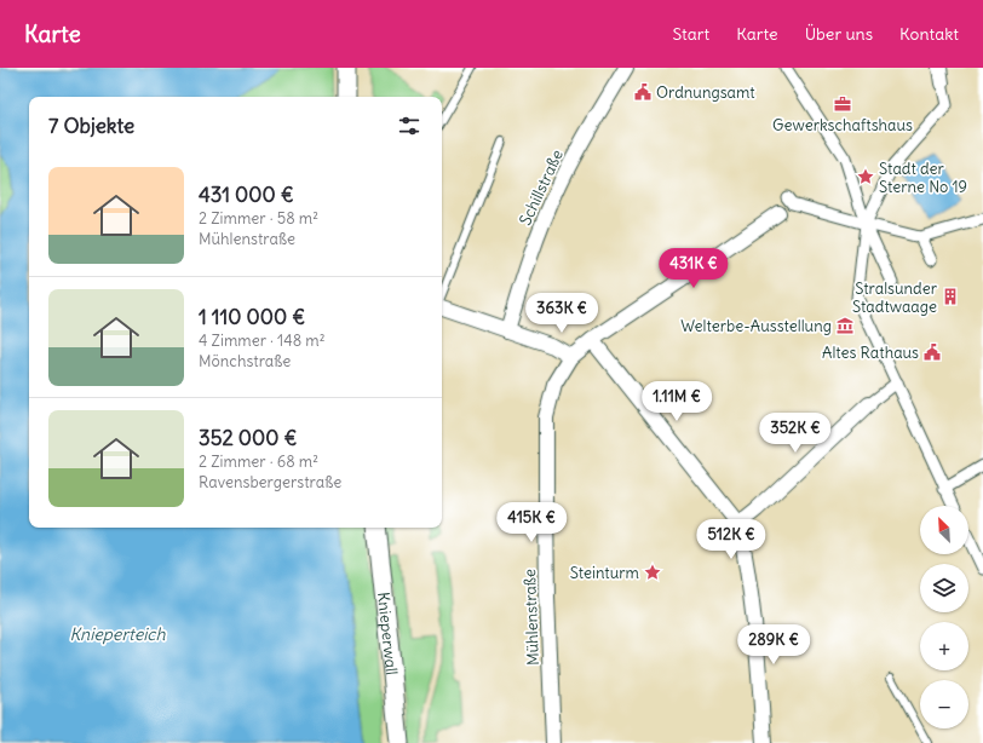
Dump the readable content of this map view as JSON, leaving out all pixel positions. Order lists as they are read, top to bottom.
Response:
{
  "streets": {
    "street": ["Schillstraße", "Mühlenstraße", "Knieperwall"]
  },
  "water": ["Knieperteich"],
  "places": {
    "public building": ["Ordnungsamt", "Altes Rathaus"],
    "office": ["Gewerkschaftshaus"],
    "place": ["Stadt der Sterne No 19", "Steinturm"],
    "building": ["Stralsunder Stadtwaage"],
    "museum": ["Welterbe-Ausstellung"]
  },
  "north": "top left",
  "page": {
    "header": "Karte",
    "nav": [
      "Start",
      "Karte",
      "Über uns",
      "Kontakt"
    ],
    "heading": "7 Objekte",
    "list": [
      {
        "name": "431 000 €",
        "note": "2 Zimmer · 58 m² · Mühlenstraße"
      },
      {
        "name": "1 110 000 €",
        "note": "4 Zimmer · 148 m² · Mönchstraße"
      },
      {
        "name": "352 000 €",
        "note": "2 Zimmer · 68 m² · Ravensbergerstraße"
      }
    ],
    "price": [
      "431K €",
      "363K €",
      "1.11M €",
      "352K €",
      "415K €",
      "512K €",
      "289K €"
    ],
    "map_buttons": ["+", "−"]
  }
}
